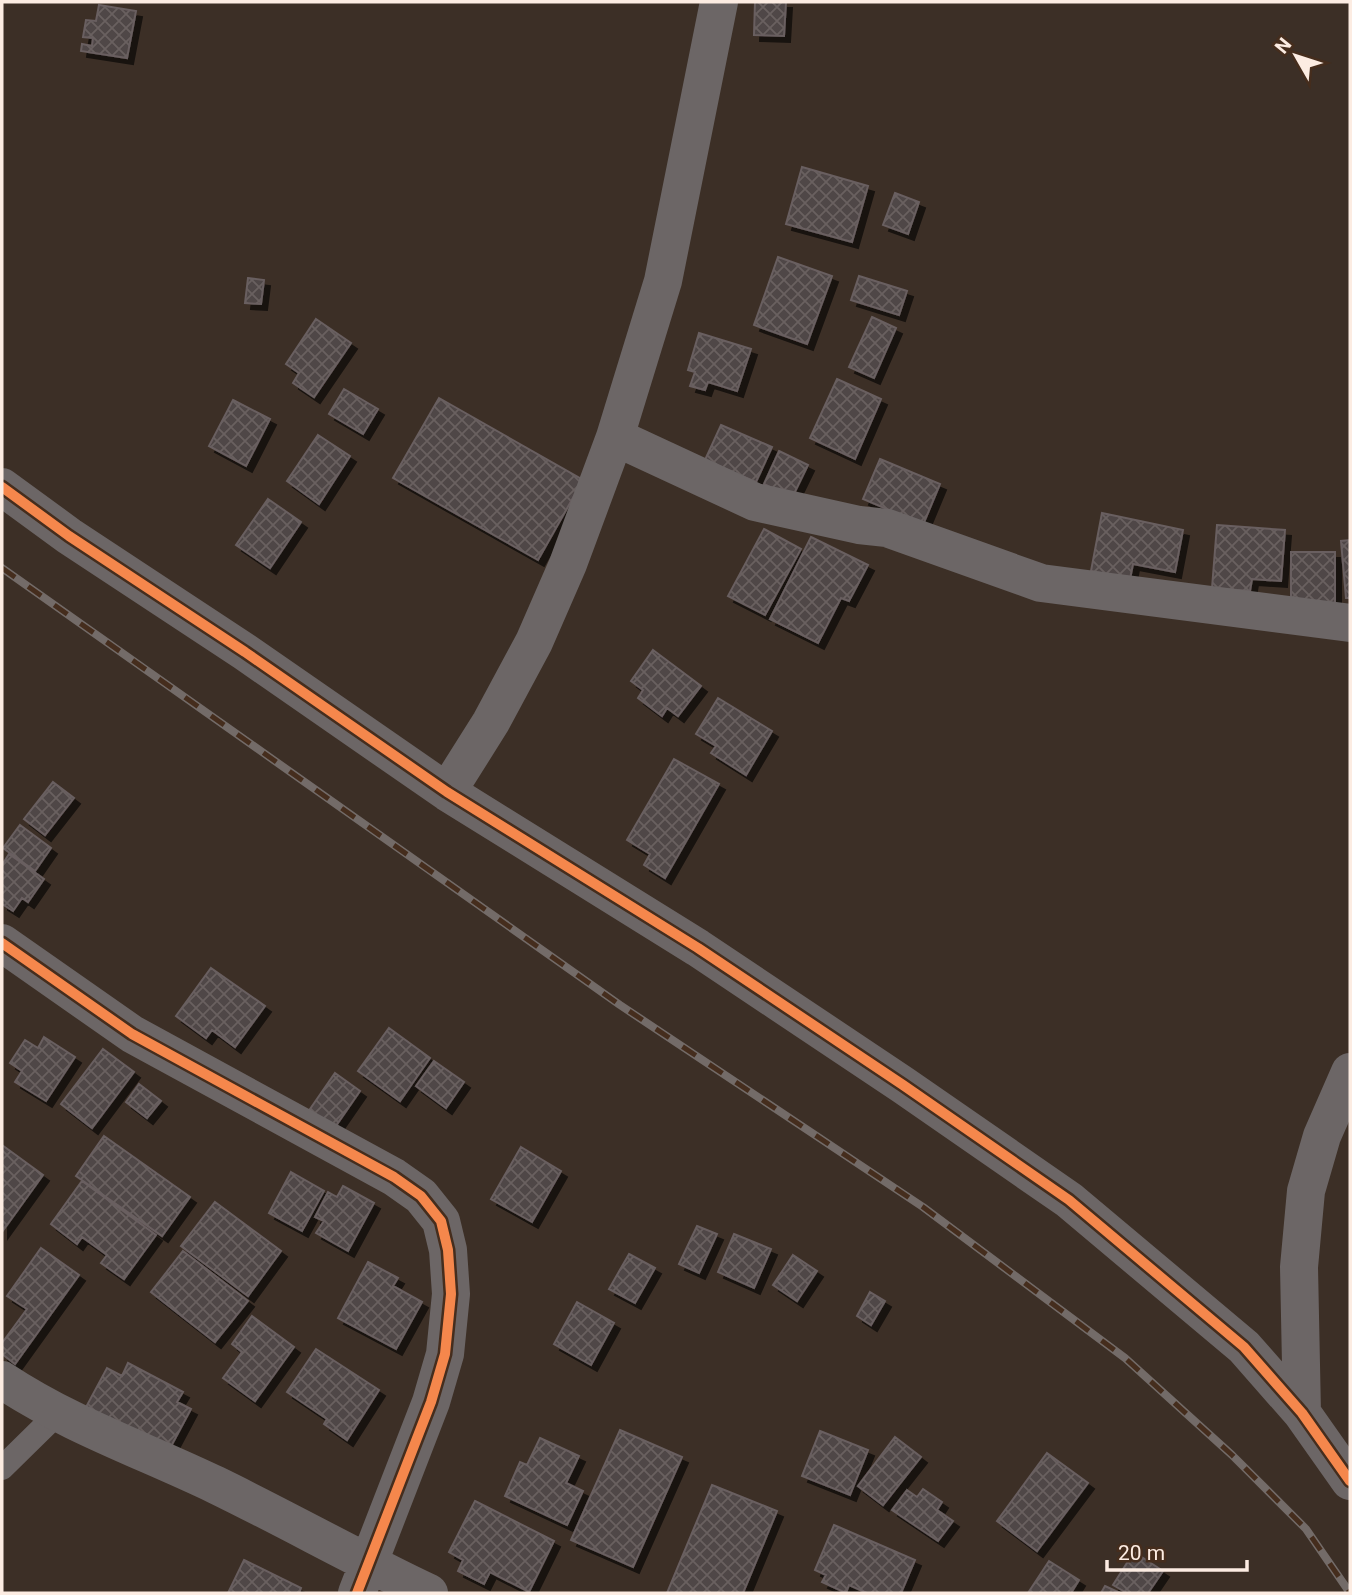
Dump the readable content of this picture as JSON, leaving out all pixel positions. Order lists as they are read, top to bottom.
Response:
{
  "scale_bar": "20 m",
  "north": "top left"
}
